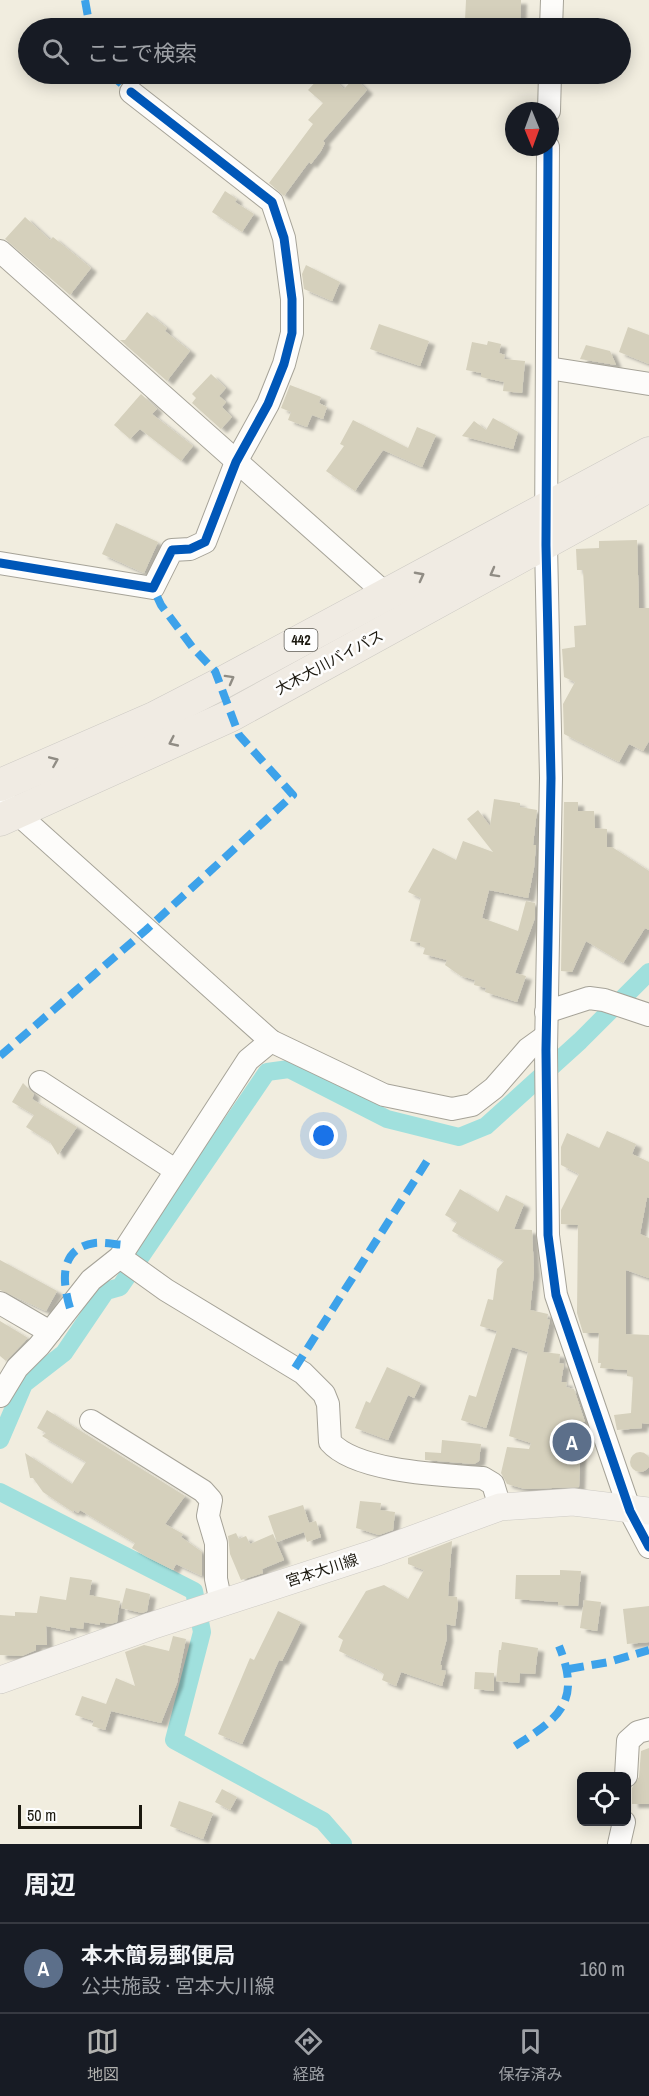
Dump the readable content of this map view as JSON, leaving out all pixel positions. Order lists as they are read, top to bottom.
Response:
{
  "streets": {
    "highway": ["442", "大木大川バイパス"],
    "main road": ["宮本大川線"]
  },
  "scale_bar": "50 m",
  "north": "bottom",
  "page": {
    "search": "ここで検索",
    "pins": "A",
    "scale": "50 m",
    "heading": "周辺",
    "list": [
      {
        "mark": "A",
        "name": "本木簡易郵便局",
        "note": "公共施設 · 宮本大川線",
        "value": "160 m"
      }
    ],
    "nav": ["地図", "経路", "保存済み"]
  }
}
